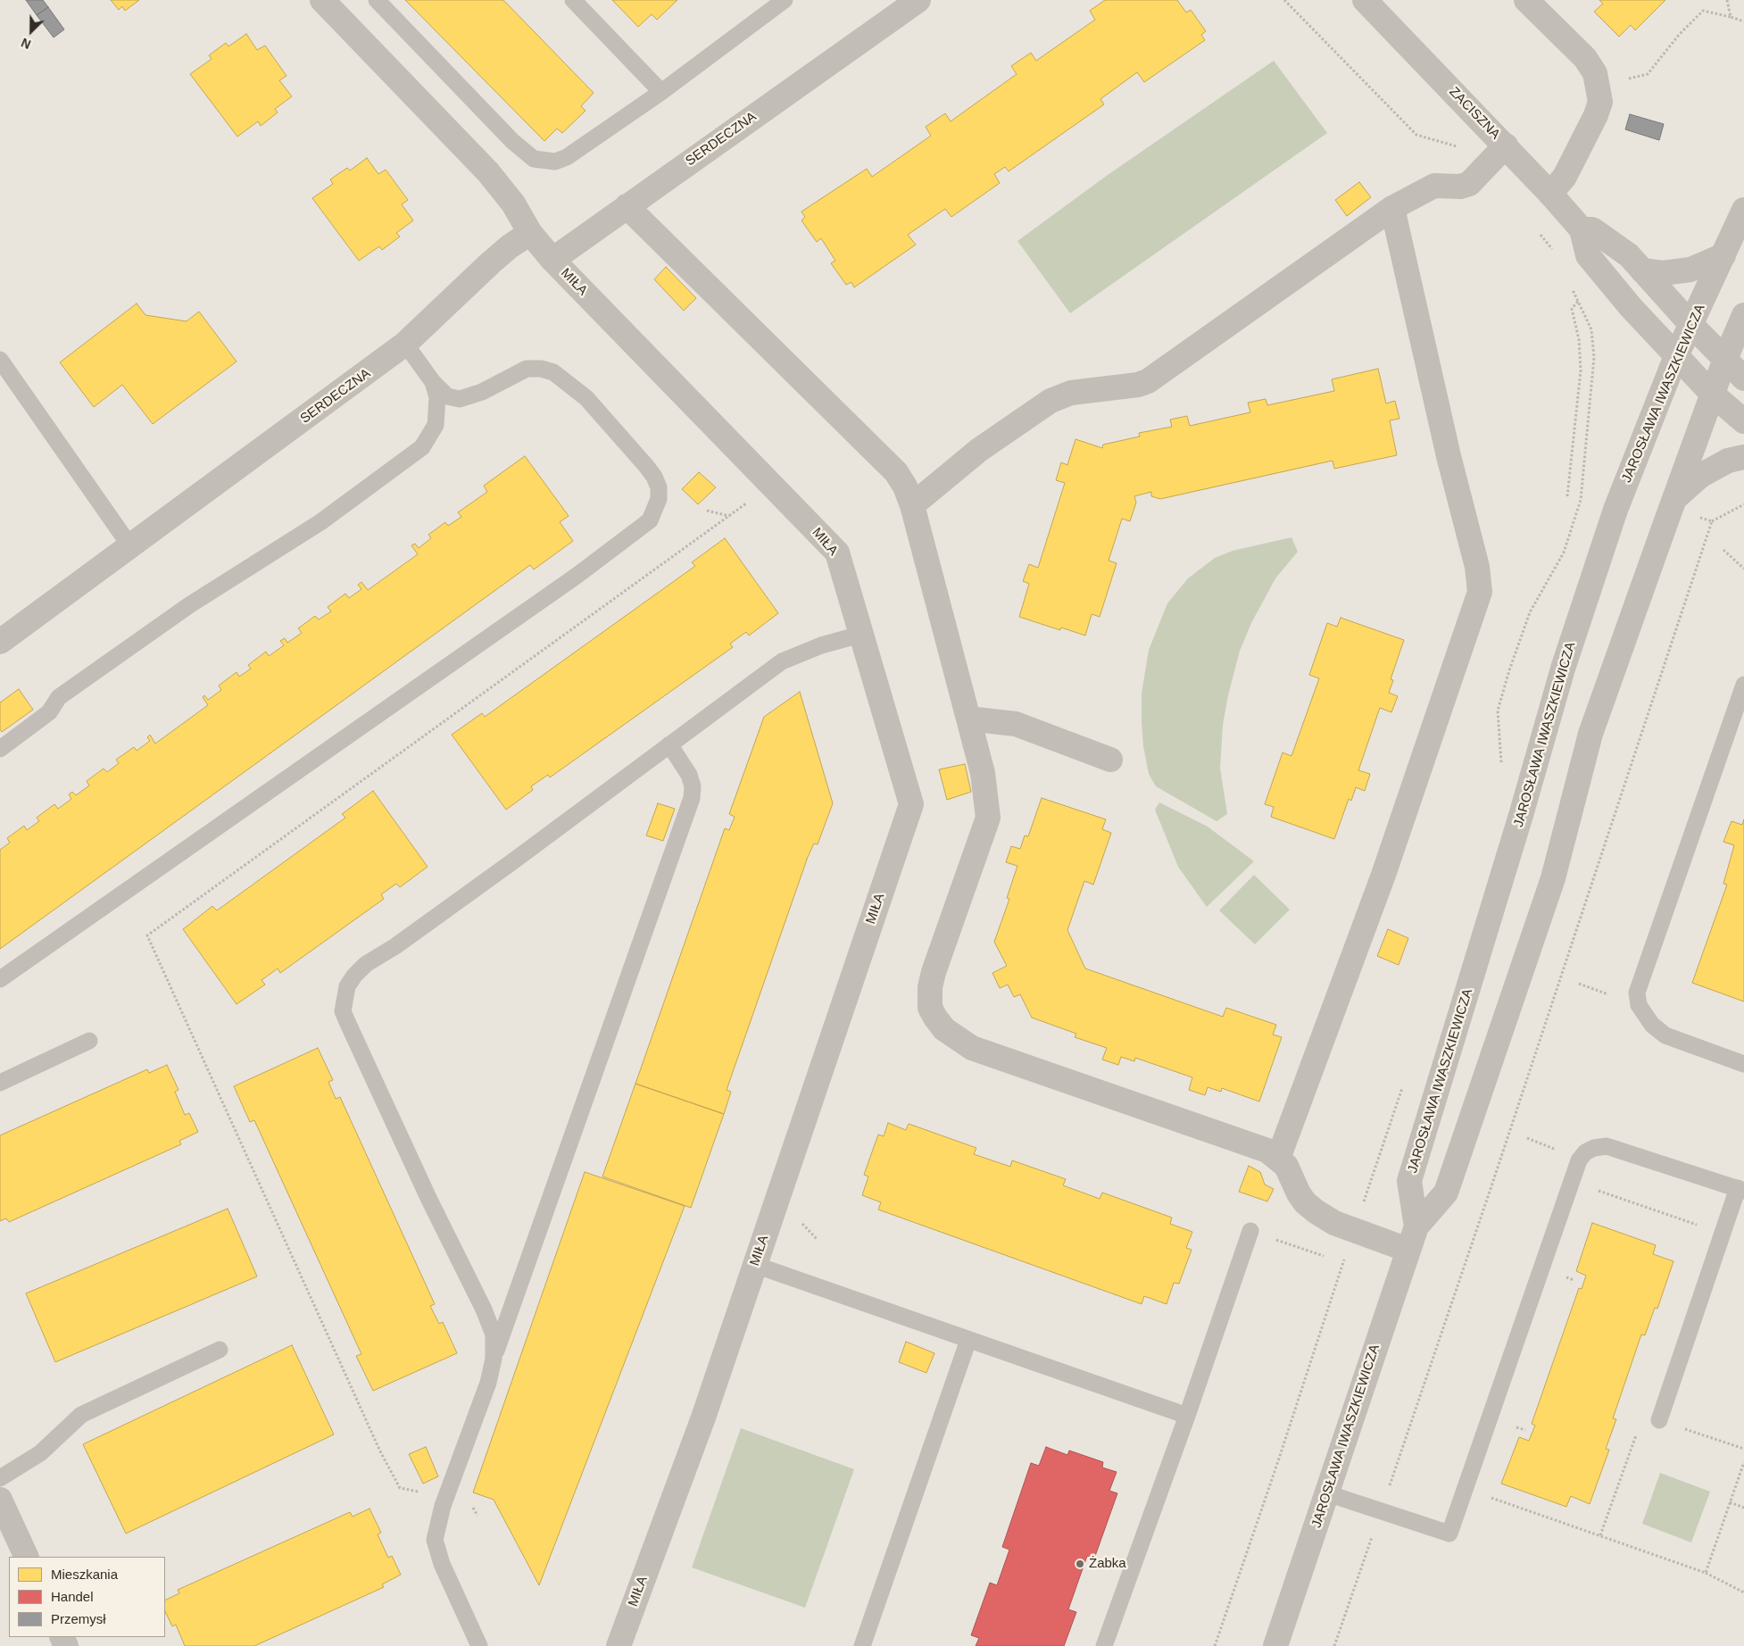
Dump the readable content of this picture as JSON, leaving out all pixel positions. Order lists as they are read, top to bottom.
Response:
{
  "streets": {
    "street": [
      "ZACISZNA",
      "SERDECZNA",
      "MIŁA",
      "JAROSŁAWA IWASZKIEWICZA"
    ]
  },
  "crossings": [
    ["ZACISZNA", "JAROSŁAWA IWASZKIEWICZA"],
    ["SERDECZNA", "MIŁA"]
  ],
  "places": ["Żabka"],
  "legend": ["Mieszkania", "Handel", "Przemysł"],
  "north": "bottom left"
}
